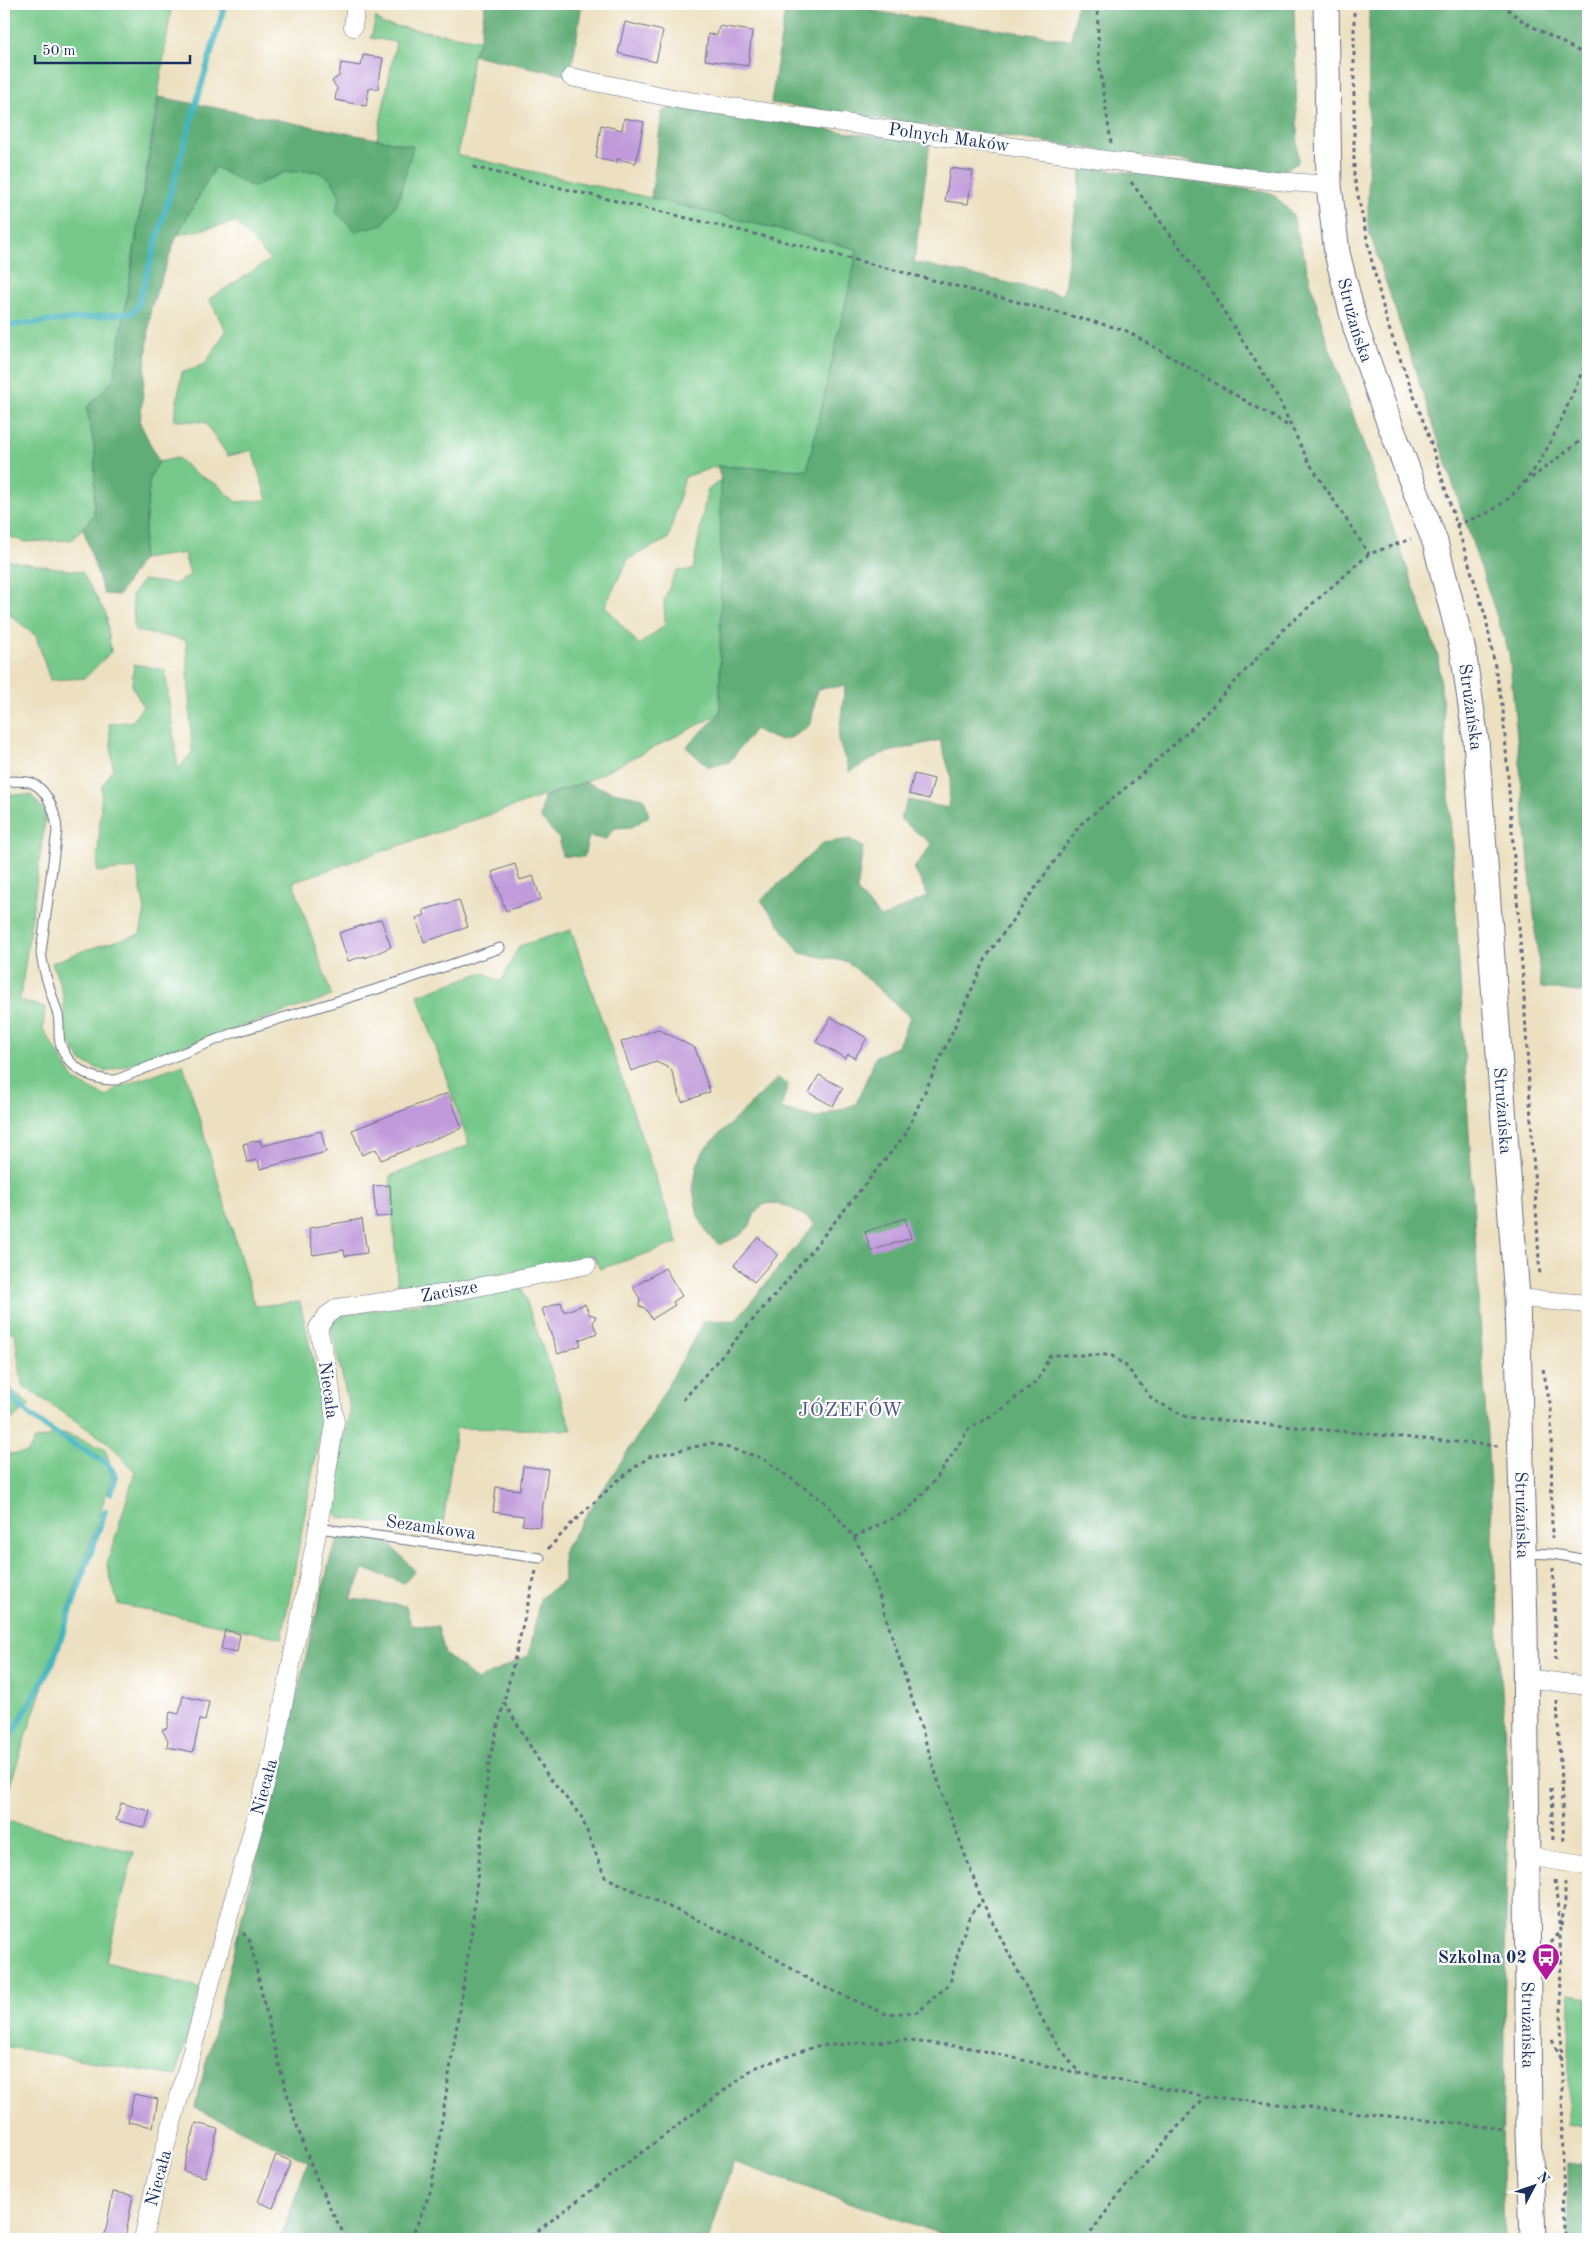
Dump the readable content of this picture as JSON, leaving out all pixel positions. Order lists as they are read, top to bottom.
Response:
{
  "streets": {
    "main road": ["Strużańska"],
    "street": ["Polnych Maków", "Zacisze", "Niecała"],
    "lane": ["Sezamkowa"]
  },
  "crossings": [
    ["Polnych Maków", "Strużańska"],
    ["Zacisze", "Niecała"],
    ["Niecała", "Sezamkowa"]
  ],
  "districts": ["JÓZEFÓW"],
  "places": {
    "bus stop": ["Szkolna 02"]
  },
  "scale_bar": "50 m",
  "north": "top right"
}
